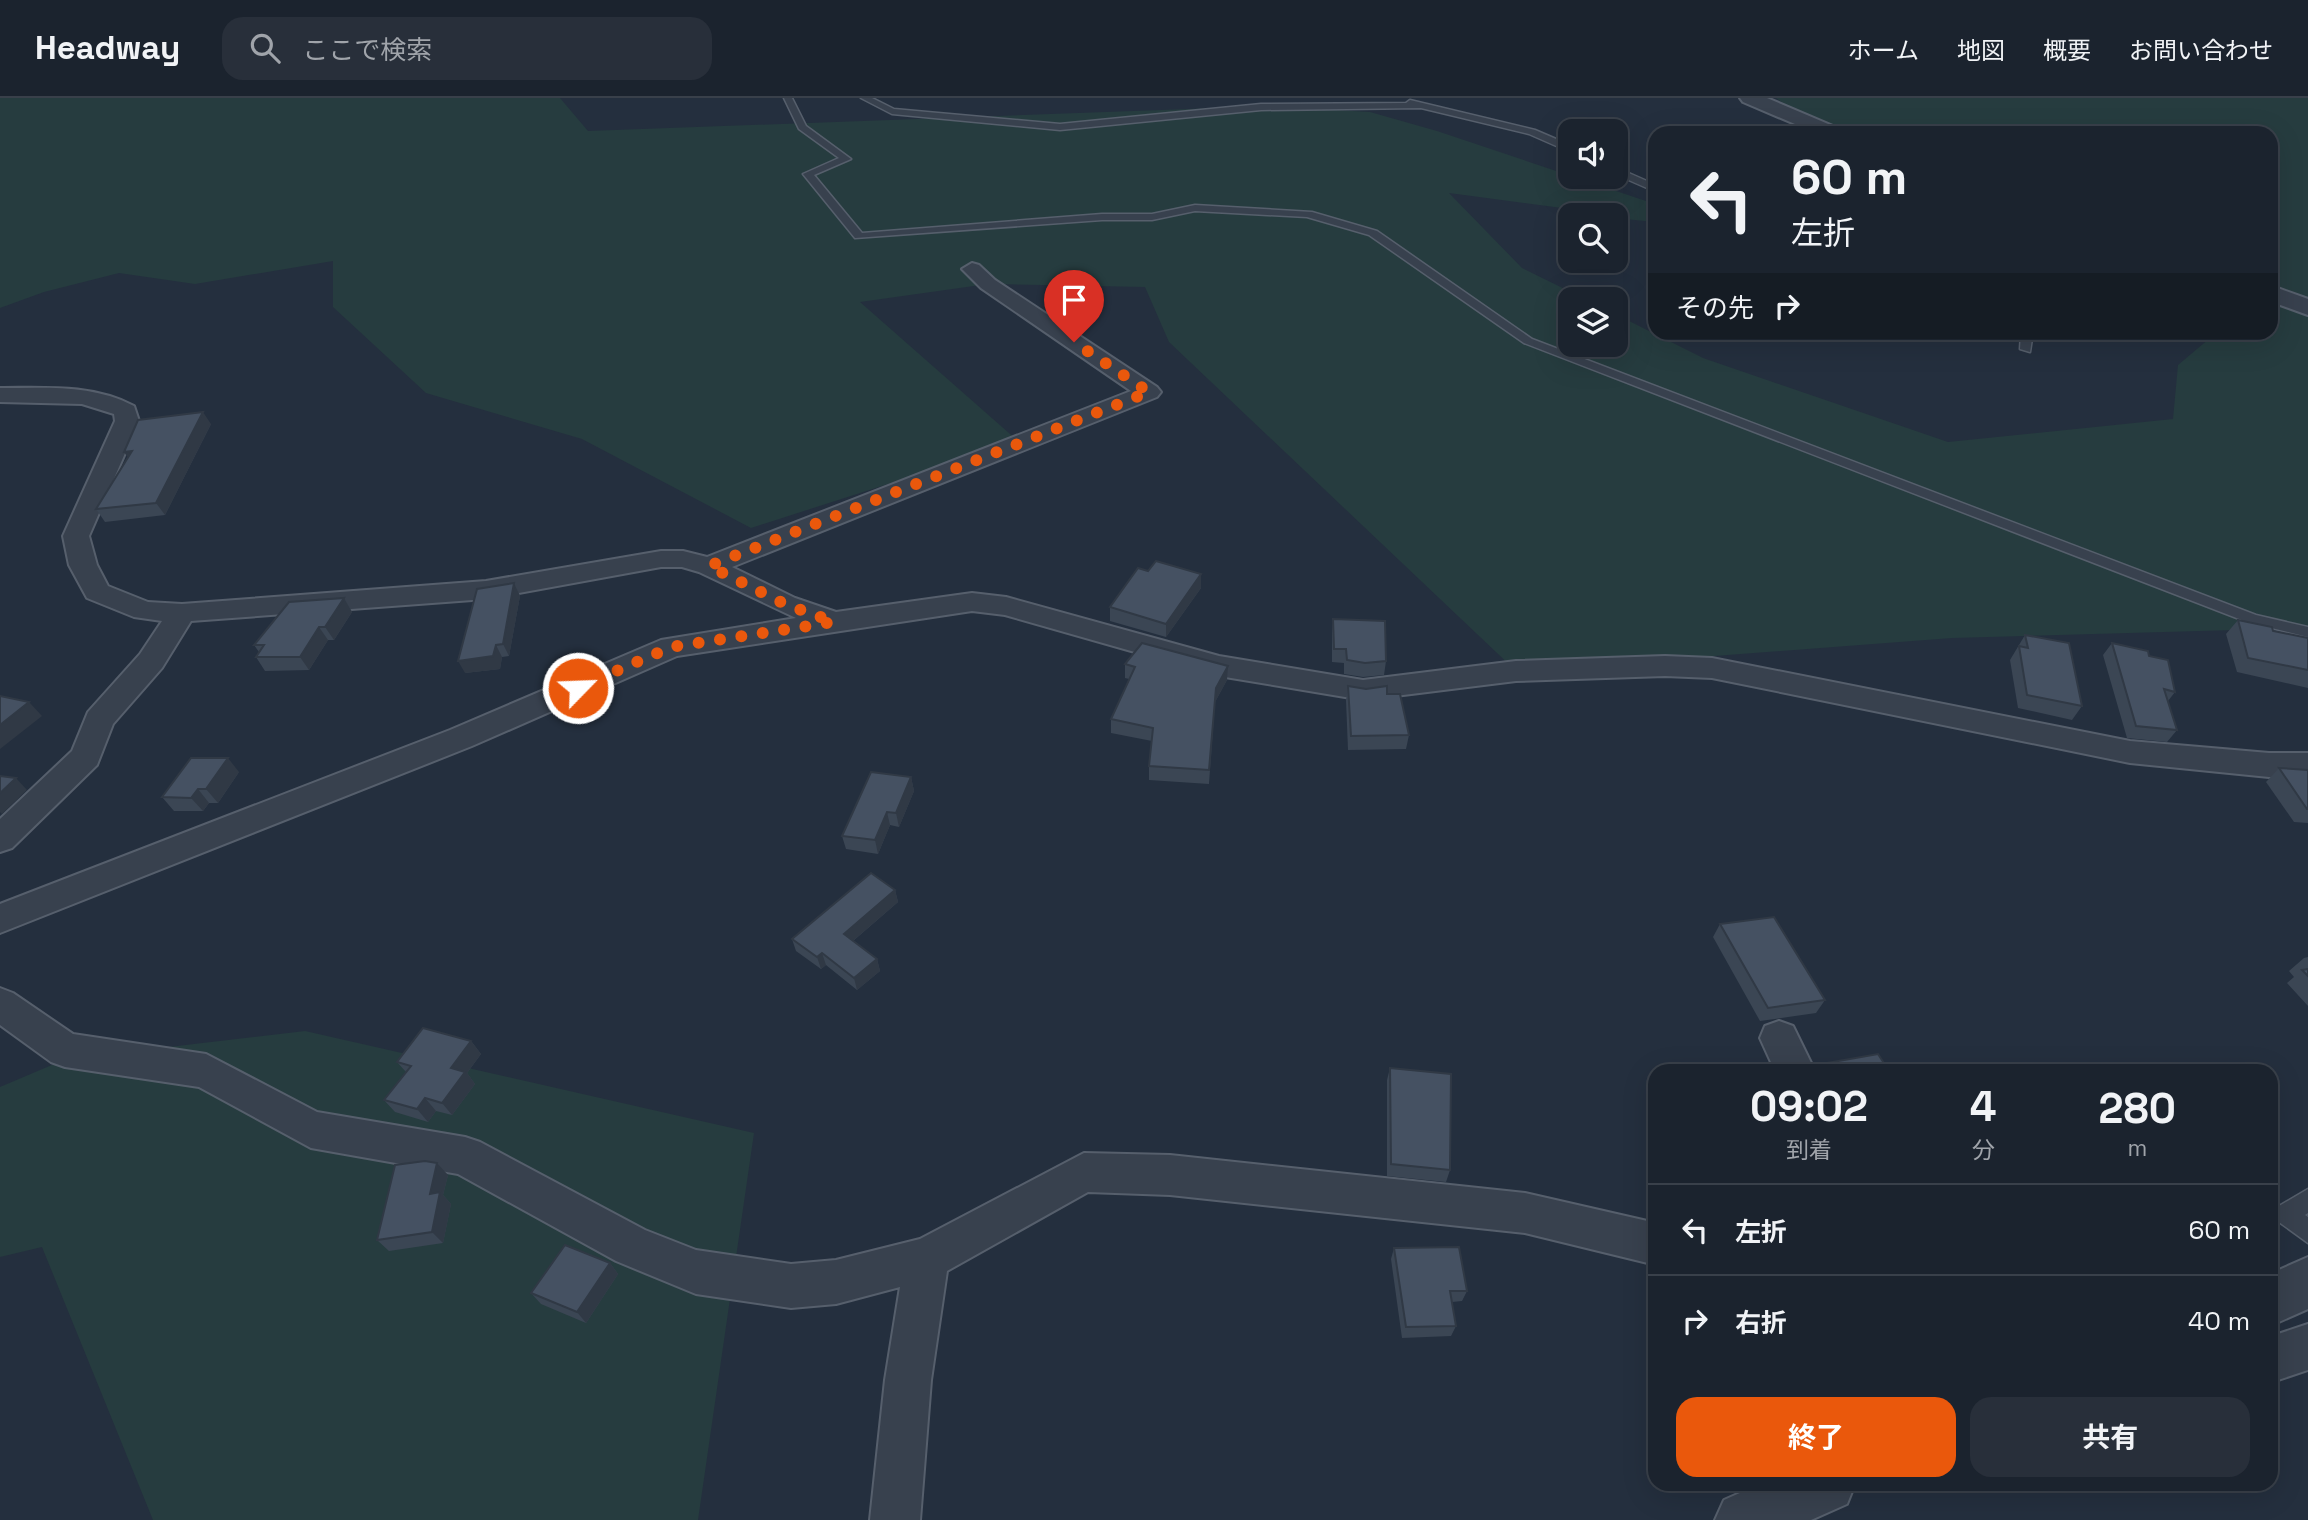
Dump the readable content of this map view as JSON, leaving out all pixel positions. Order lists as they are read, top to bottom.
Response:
{
  "page": {
    "header": "Headway",
    "search": "ここで検索",
    "nav": [
      "ホーム",
      "地図",
      "概要",
      "お問い合わせ"
    ],
    "turn": ["60 m", "左折"],
    "then": "その先",
    "eta": [
      "09:02",
      "到着",
      "4",
      "分",
      "280",
      "m"
    ],
    "list": [
      {
        "name": "左折",
        "value": "60 m"
      },
      {
        "name": "右折",
        "value": "40 m"
      }
    ],
    "buttons": ["終了", "共有"]
  }
}
